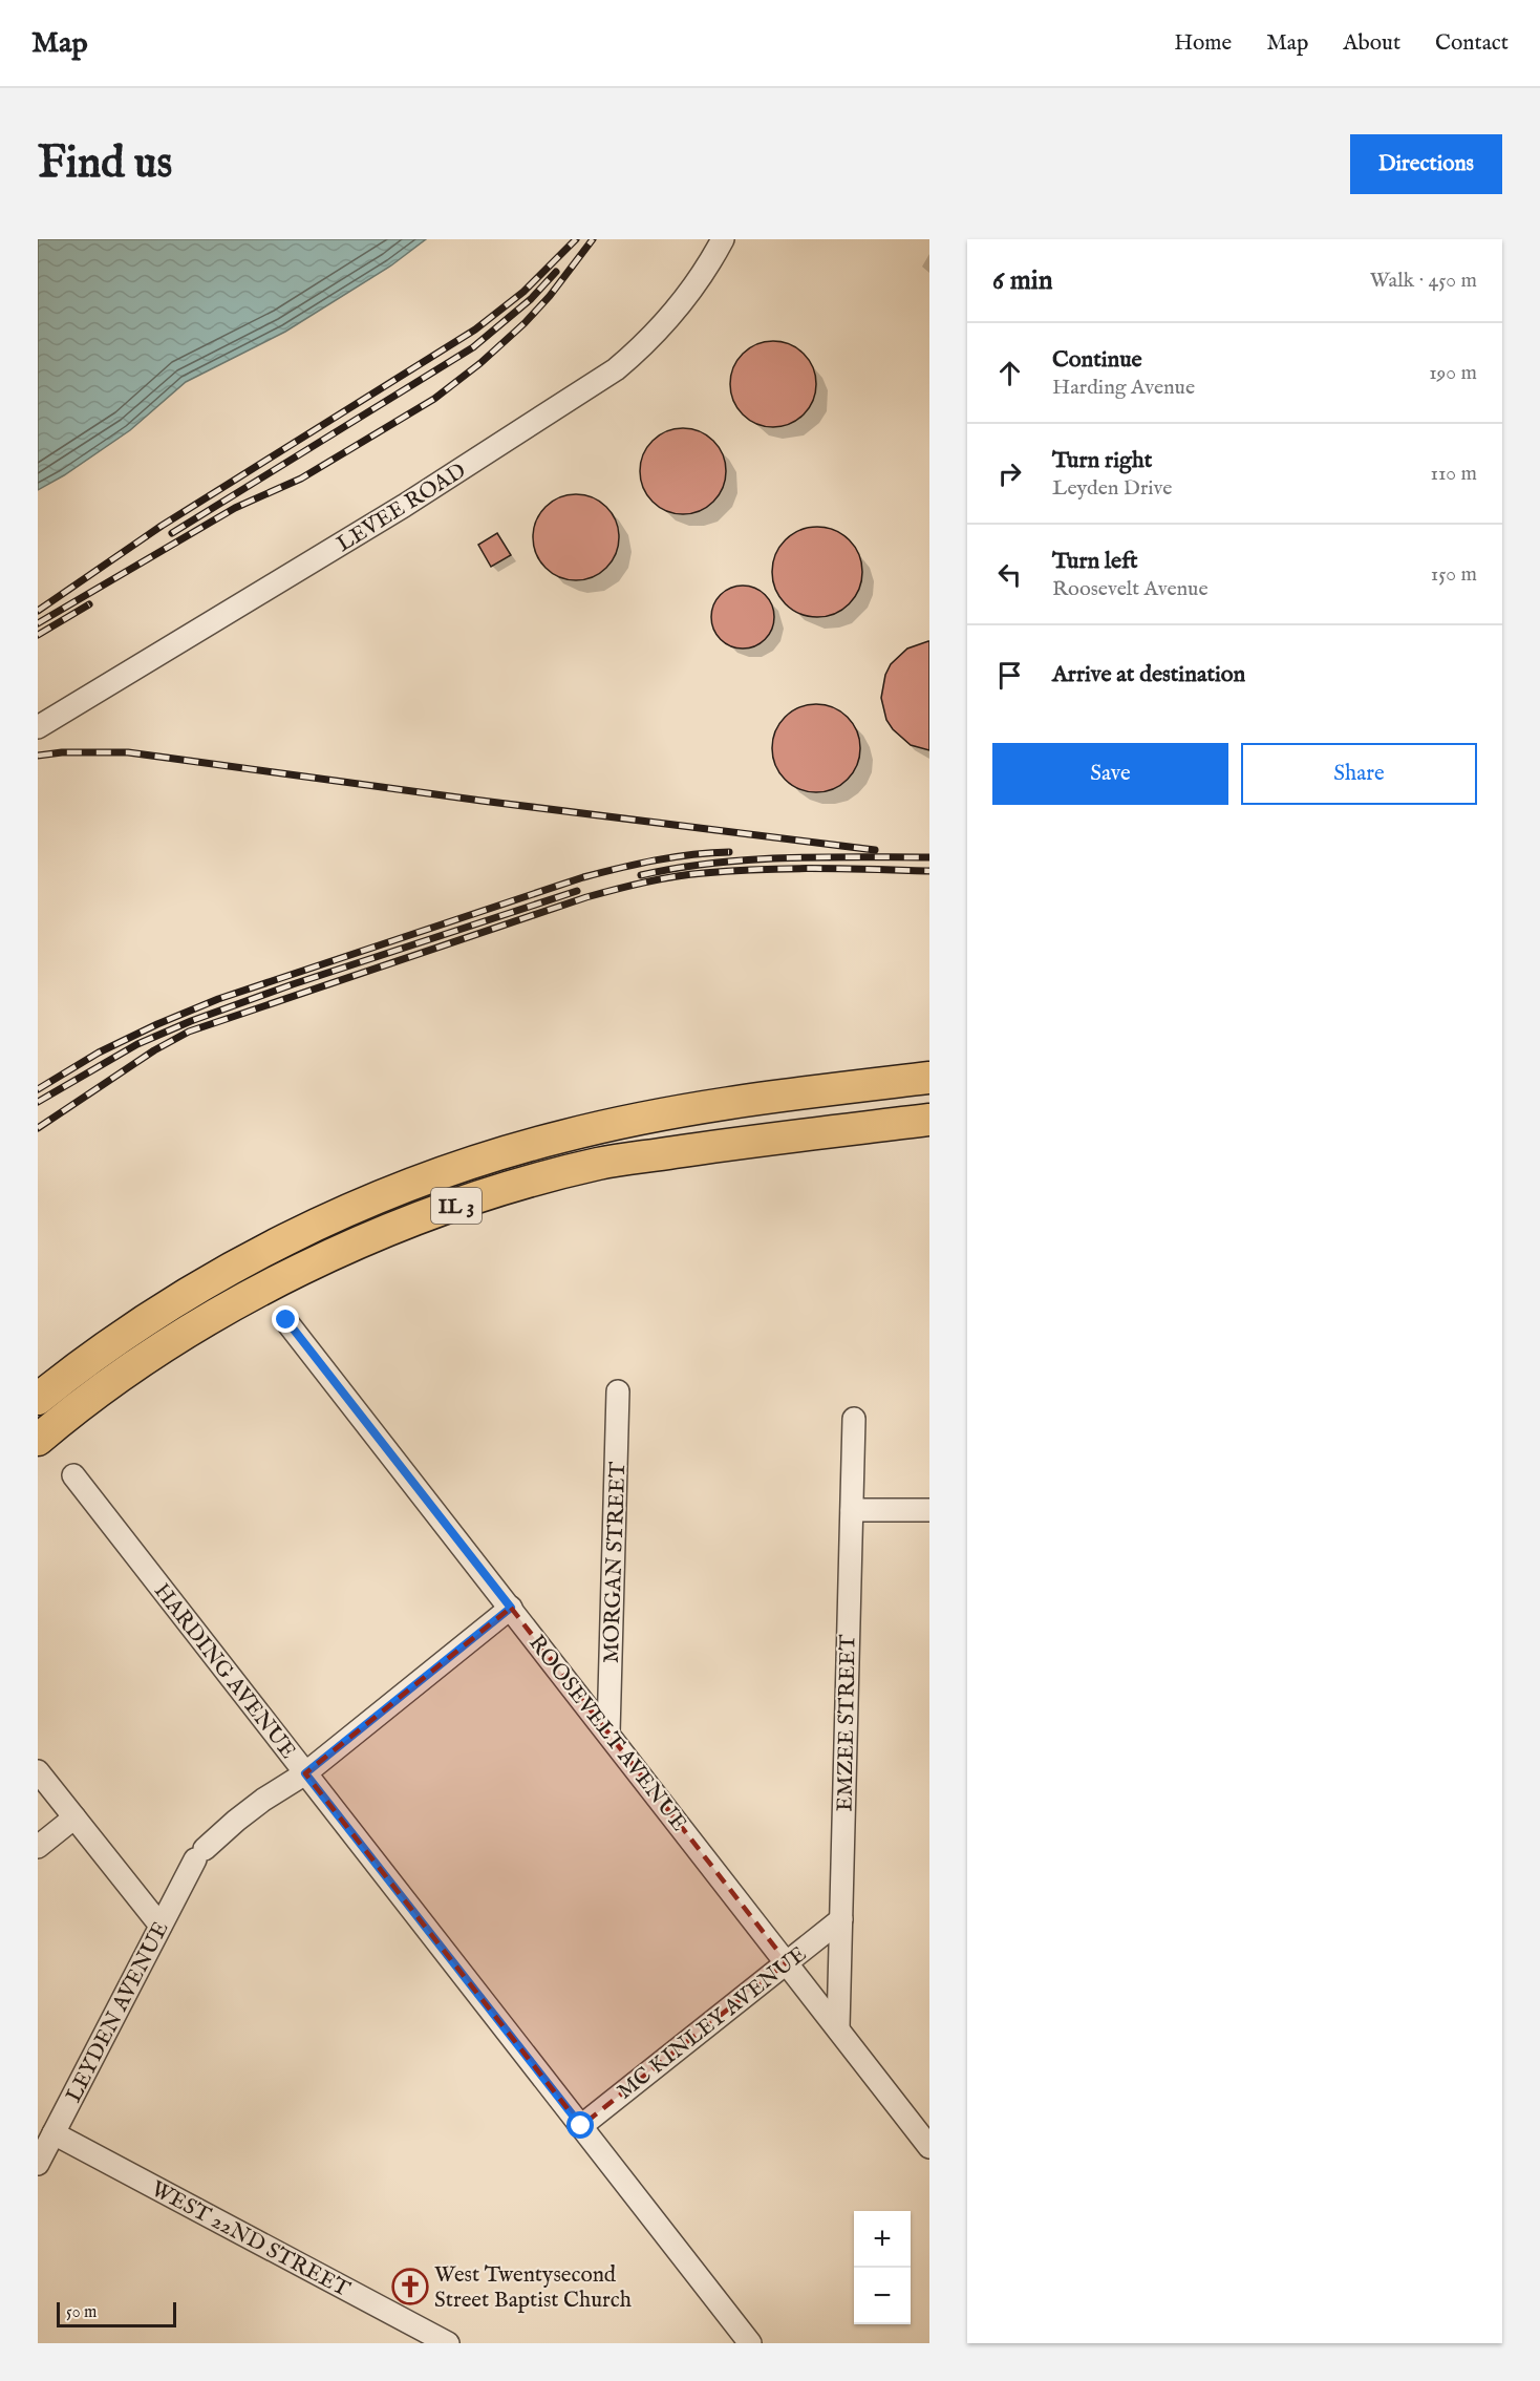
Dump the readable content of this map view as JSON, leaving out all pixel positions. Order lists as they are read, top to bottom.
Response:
{
  "streets": {
    "highway": ["IL 3"],
    "street": [
      "LEVEE ROAD",
      "MORGAN STREET",
      "HARDING AVENUE",
      "EMZEE STREET",
      "ROOSEVELT AVENUE",
      "LEYDEN AVENUE",
      "MC KINLEY AVENUE",
      "WEST 22ND STREET"
    ]
  },
  "crossings": [
    ["MORGAN STREET", "ROOSEVELT AVENUE"],
    ["HARDING AVENUE", "LEYDEN AVENUE"],
    ["HARDING AVENUE", "MC KINLEY AVENUE"],
    ["EMZEE STREET", "ROOSEVELT AVENUE"],
    ["EMZEE STREET", "MC KINLEY AVENUE"],
    ["ROOSEVELT AVENUE", "MC KINLEY AVENUE"],
    ["LEYDEN AVENUE", "WEST 22ND STREET"]
  ],
  "places": {
    "church": ["West Twentysecond Street Baptist Church"]
  },
  "scale_bar": "50 m",
  "page": {
    "header": "Map",
    "nav": [
      "Home",
      "Map",
      "About",
      "Contact"
    ],
    "buttons": [
      "Directions",
      ["Save", "Share"]
    ],
    "title": "Find us",
    "heading": ["6 min", "Walk · 450 m"],
    "list": [
      ["Continue", "Harding Avenue", "190 m"],
      ["Turn right", "Leyden Drive", "110 m"],
      ["Turn left", "Roosevelt Avenue", "150 m"],
      "Arrive at destination"
    ],
    "map_buttons": ["+", "−"],
    "scale": "50 m"
  }
}
